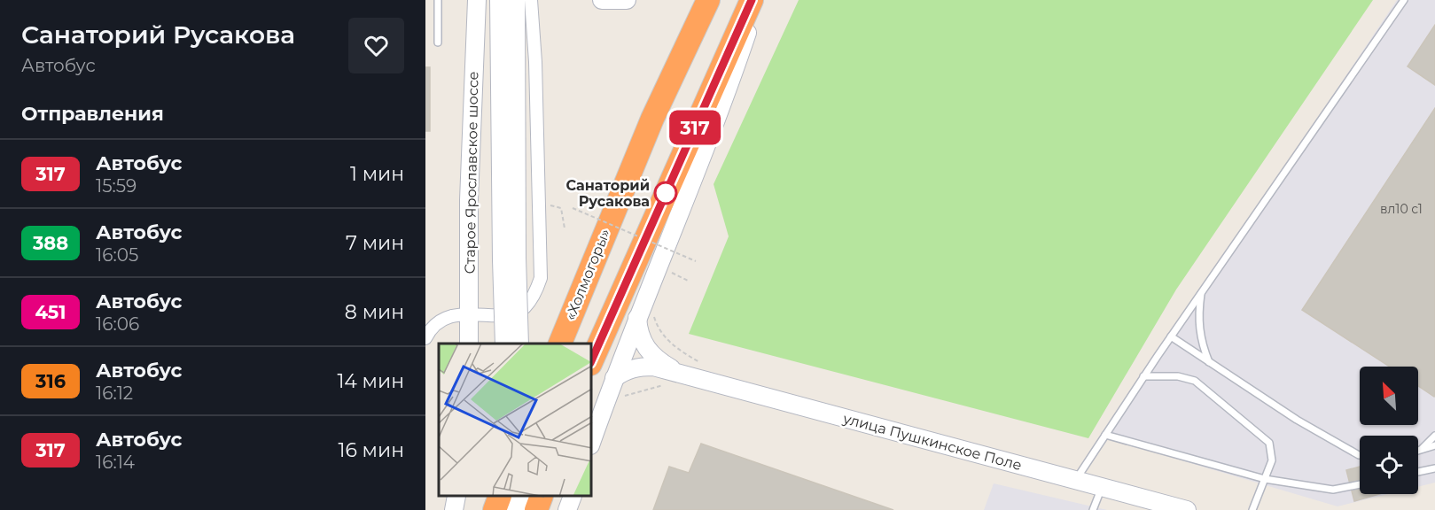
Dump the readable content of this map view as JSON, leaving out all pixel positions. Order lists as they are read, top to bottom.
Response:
{
  "streets": {
    "highway": ["«Холмогоры»"],
    "main road": ["Старое Ярославское шоссе", "улица Пушкинское Поле"]
  },
  "places": ["Санаторий Русакова"],
  "lines": ["bus line 317"],
  "house_numbers": ["вл10 с1"],
  "north": "top left",
  "page": {
    "heading": [
      ["Санаторий Русакова", "Автобус"],
      "Отправления"
    ],
    "on_map": "317",
    "list": [
      {
        "mark": "317",
        "name": "Автобус",
        "note": "15:59",
        "value": "1 мин"
      },
      {
        "mark": "388",
        "name": "Автобус",
        "note": "16:05",
        "value": "7 мин"
      },
      {
        "mark": "451",
        "name": "Автобус",
        "note": "16:06",
        "value": "8 мин"
      },
      {
        "mark": "316",
        "name": "Автобус",
        "note": "16:12",
        "value": "14 мин"
      },
      {
        "mark": "317",
        "name": "Автобус",
        "note": "16:14",
        "value": "16 мин"
      }
    ]
  }
}
